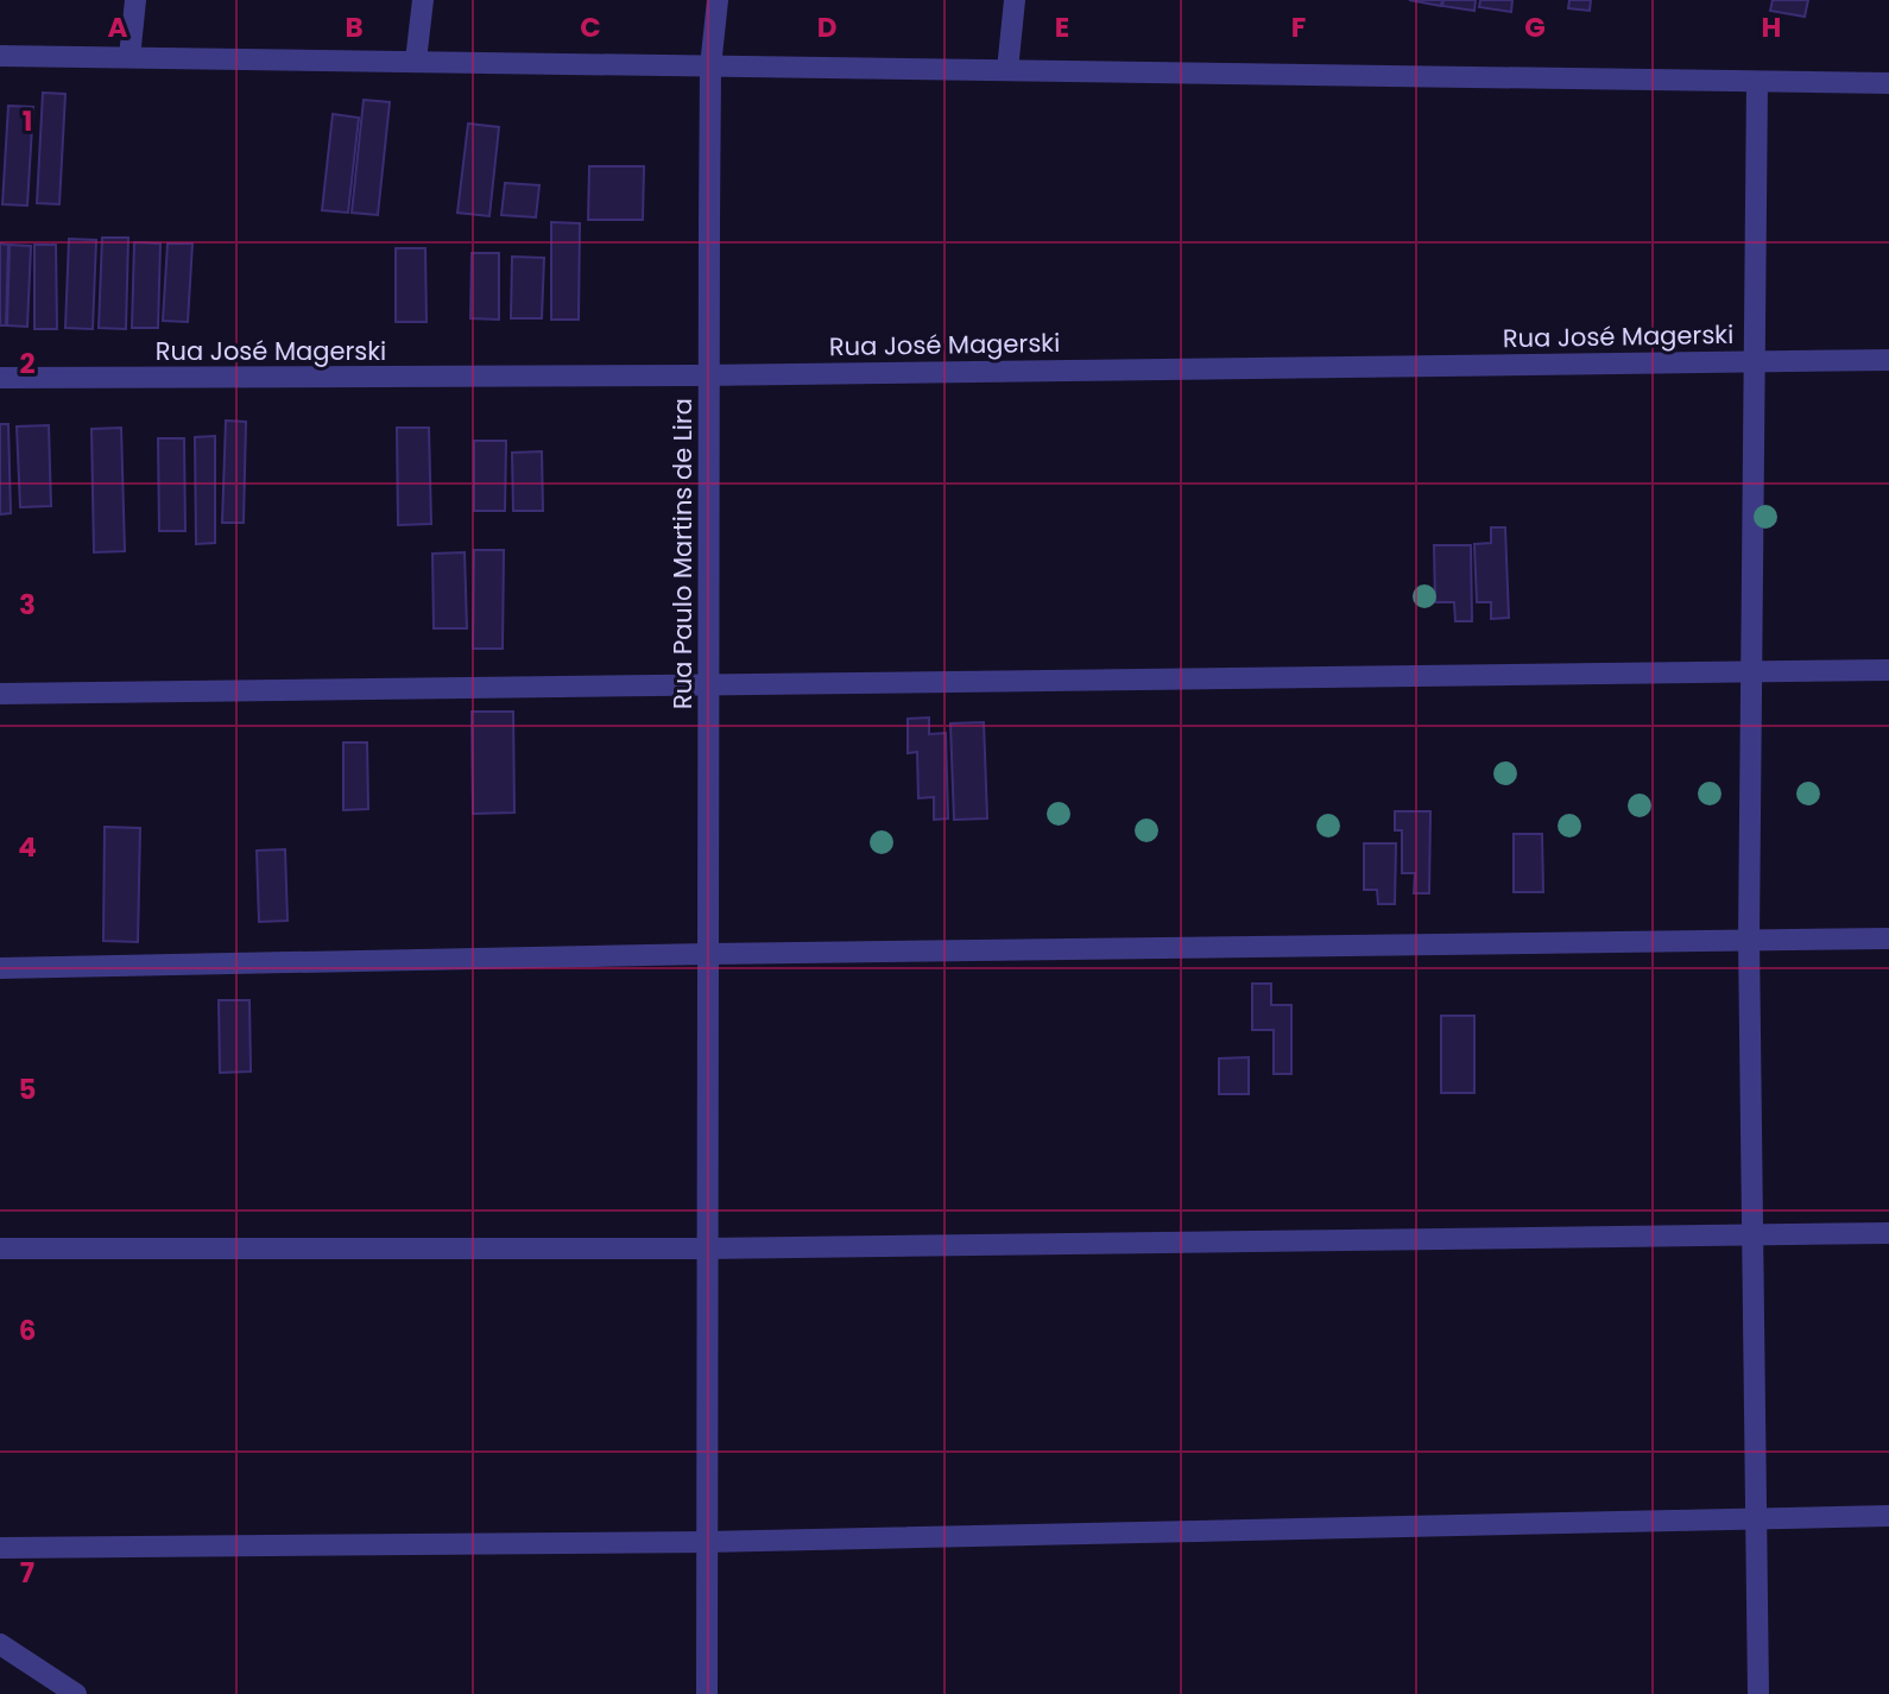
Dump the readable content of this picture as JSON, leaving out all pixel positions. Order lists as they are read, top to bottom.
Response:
{
  "streets": {
    "street": ["Rua José Magerski", "Rua Paulo Martins de Lira"]
  },
  "crossings": [
    ["Rua José Magerski", "Rua Paulo Martins de Lira"]
  ],
  "grid": {
    "columns": [
      "A",
      "B",
      "C",
      "D",
      "E",
      "F",
      "G",
      "H"
    ],
    "rows": [
      "1",
      "2",
      "3",
      "4",
      "5",
      "6",
      "7"
    ]
  }
}
